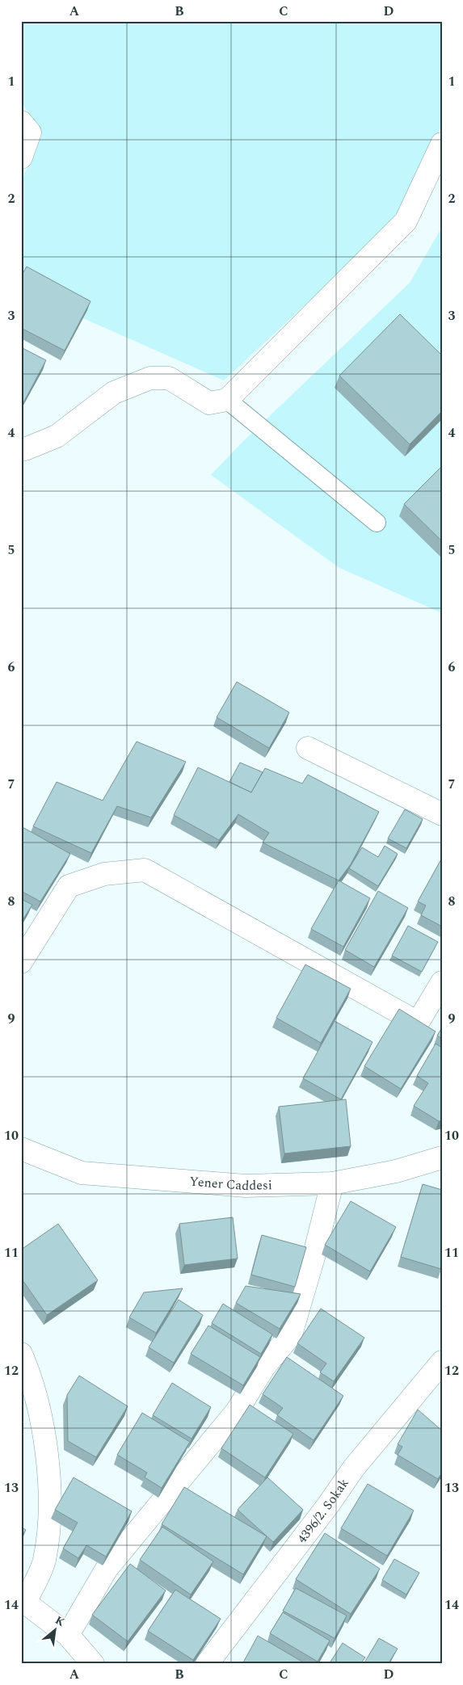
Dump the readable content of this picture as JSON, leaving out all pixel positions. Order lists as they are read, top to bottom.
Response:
{
  "streets": {
    "street": ["Yener Caddesi", "4396/2. Sokak"]
  },
  "north": "top right",
  "grid": {
    "columns": [
      "A",
      "B",
      "C",
      "D"
    ],
    "rows": [
      "1",
      "2",
      "3",
      "4",
      "5",
      "6",
      "7",
      "8",
      "9",
      "10",
      "11",
      "12",
      "13",
      "14"
    ]
  }
}
